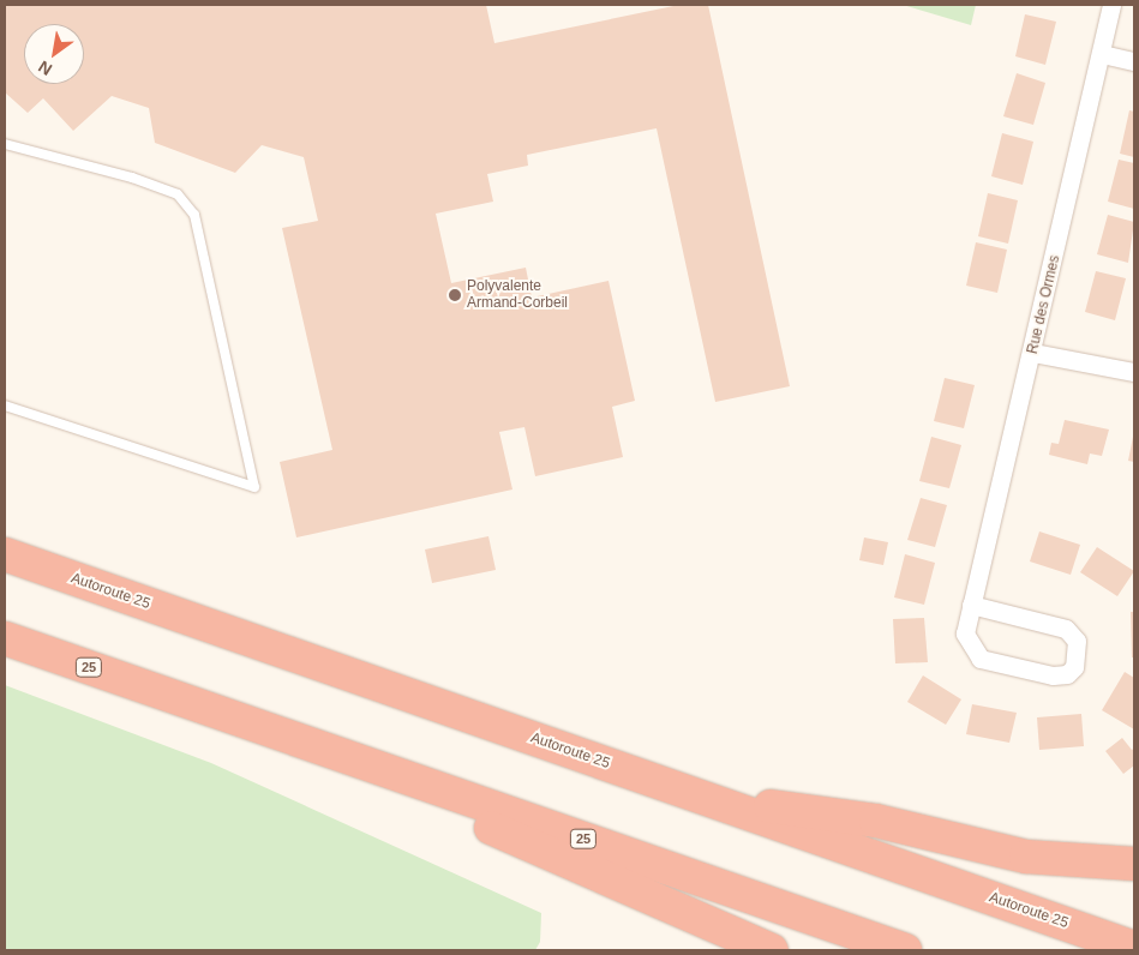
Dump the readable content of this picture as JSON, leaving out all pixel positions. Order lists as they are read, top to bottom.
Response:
{
  "streets": {
    "highway": ["Autoroute 25", "25"],
    "street": ["Rue des Ormes"]
  },
  "places": ["Polyvalente Armand-Corbeil"],
  "north": "bottom left"
}
